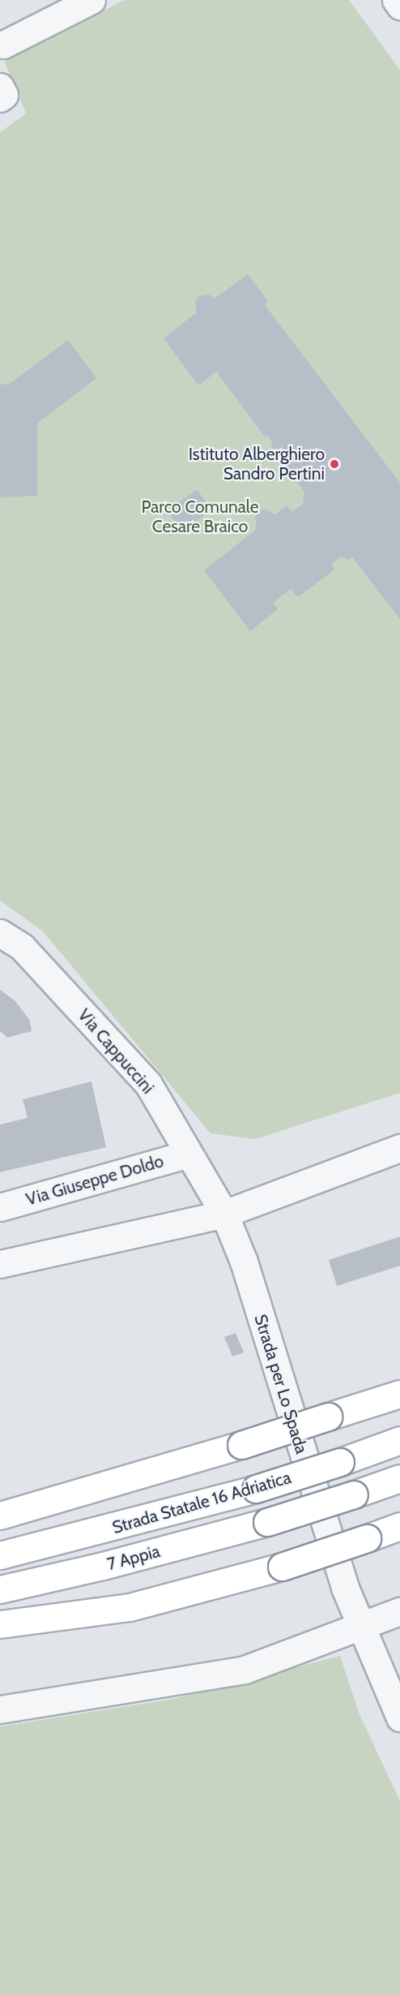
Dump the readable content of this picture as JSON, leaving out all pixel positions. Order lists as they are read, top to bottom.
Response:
{
  "streets": {
    "highway": ["Strada Statale 16 Adriatica", "7 Appia"],
    "street": ["Via Cappuccini", "Via Giuseppe Doldo", "Strada per Lo Spada"]
  },
  "crossings": [
    ["Via Cappuccini", "Via Giuseppe Doldo"],
    ["Via Cappuccini", "Strada per Lo Spada"]
  ],
  "parks": ["Parco Comunale Cesare Braico"],
  "places": ["Istituto Alberghiero Sandro Pertini"]
}
